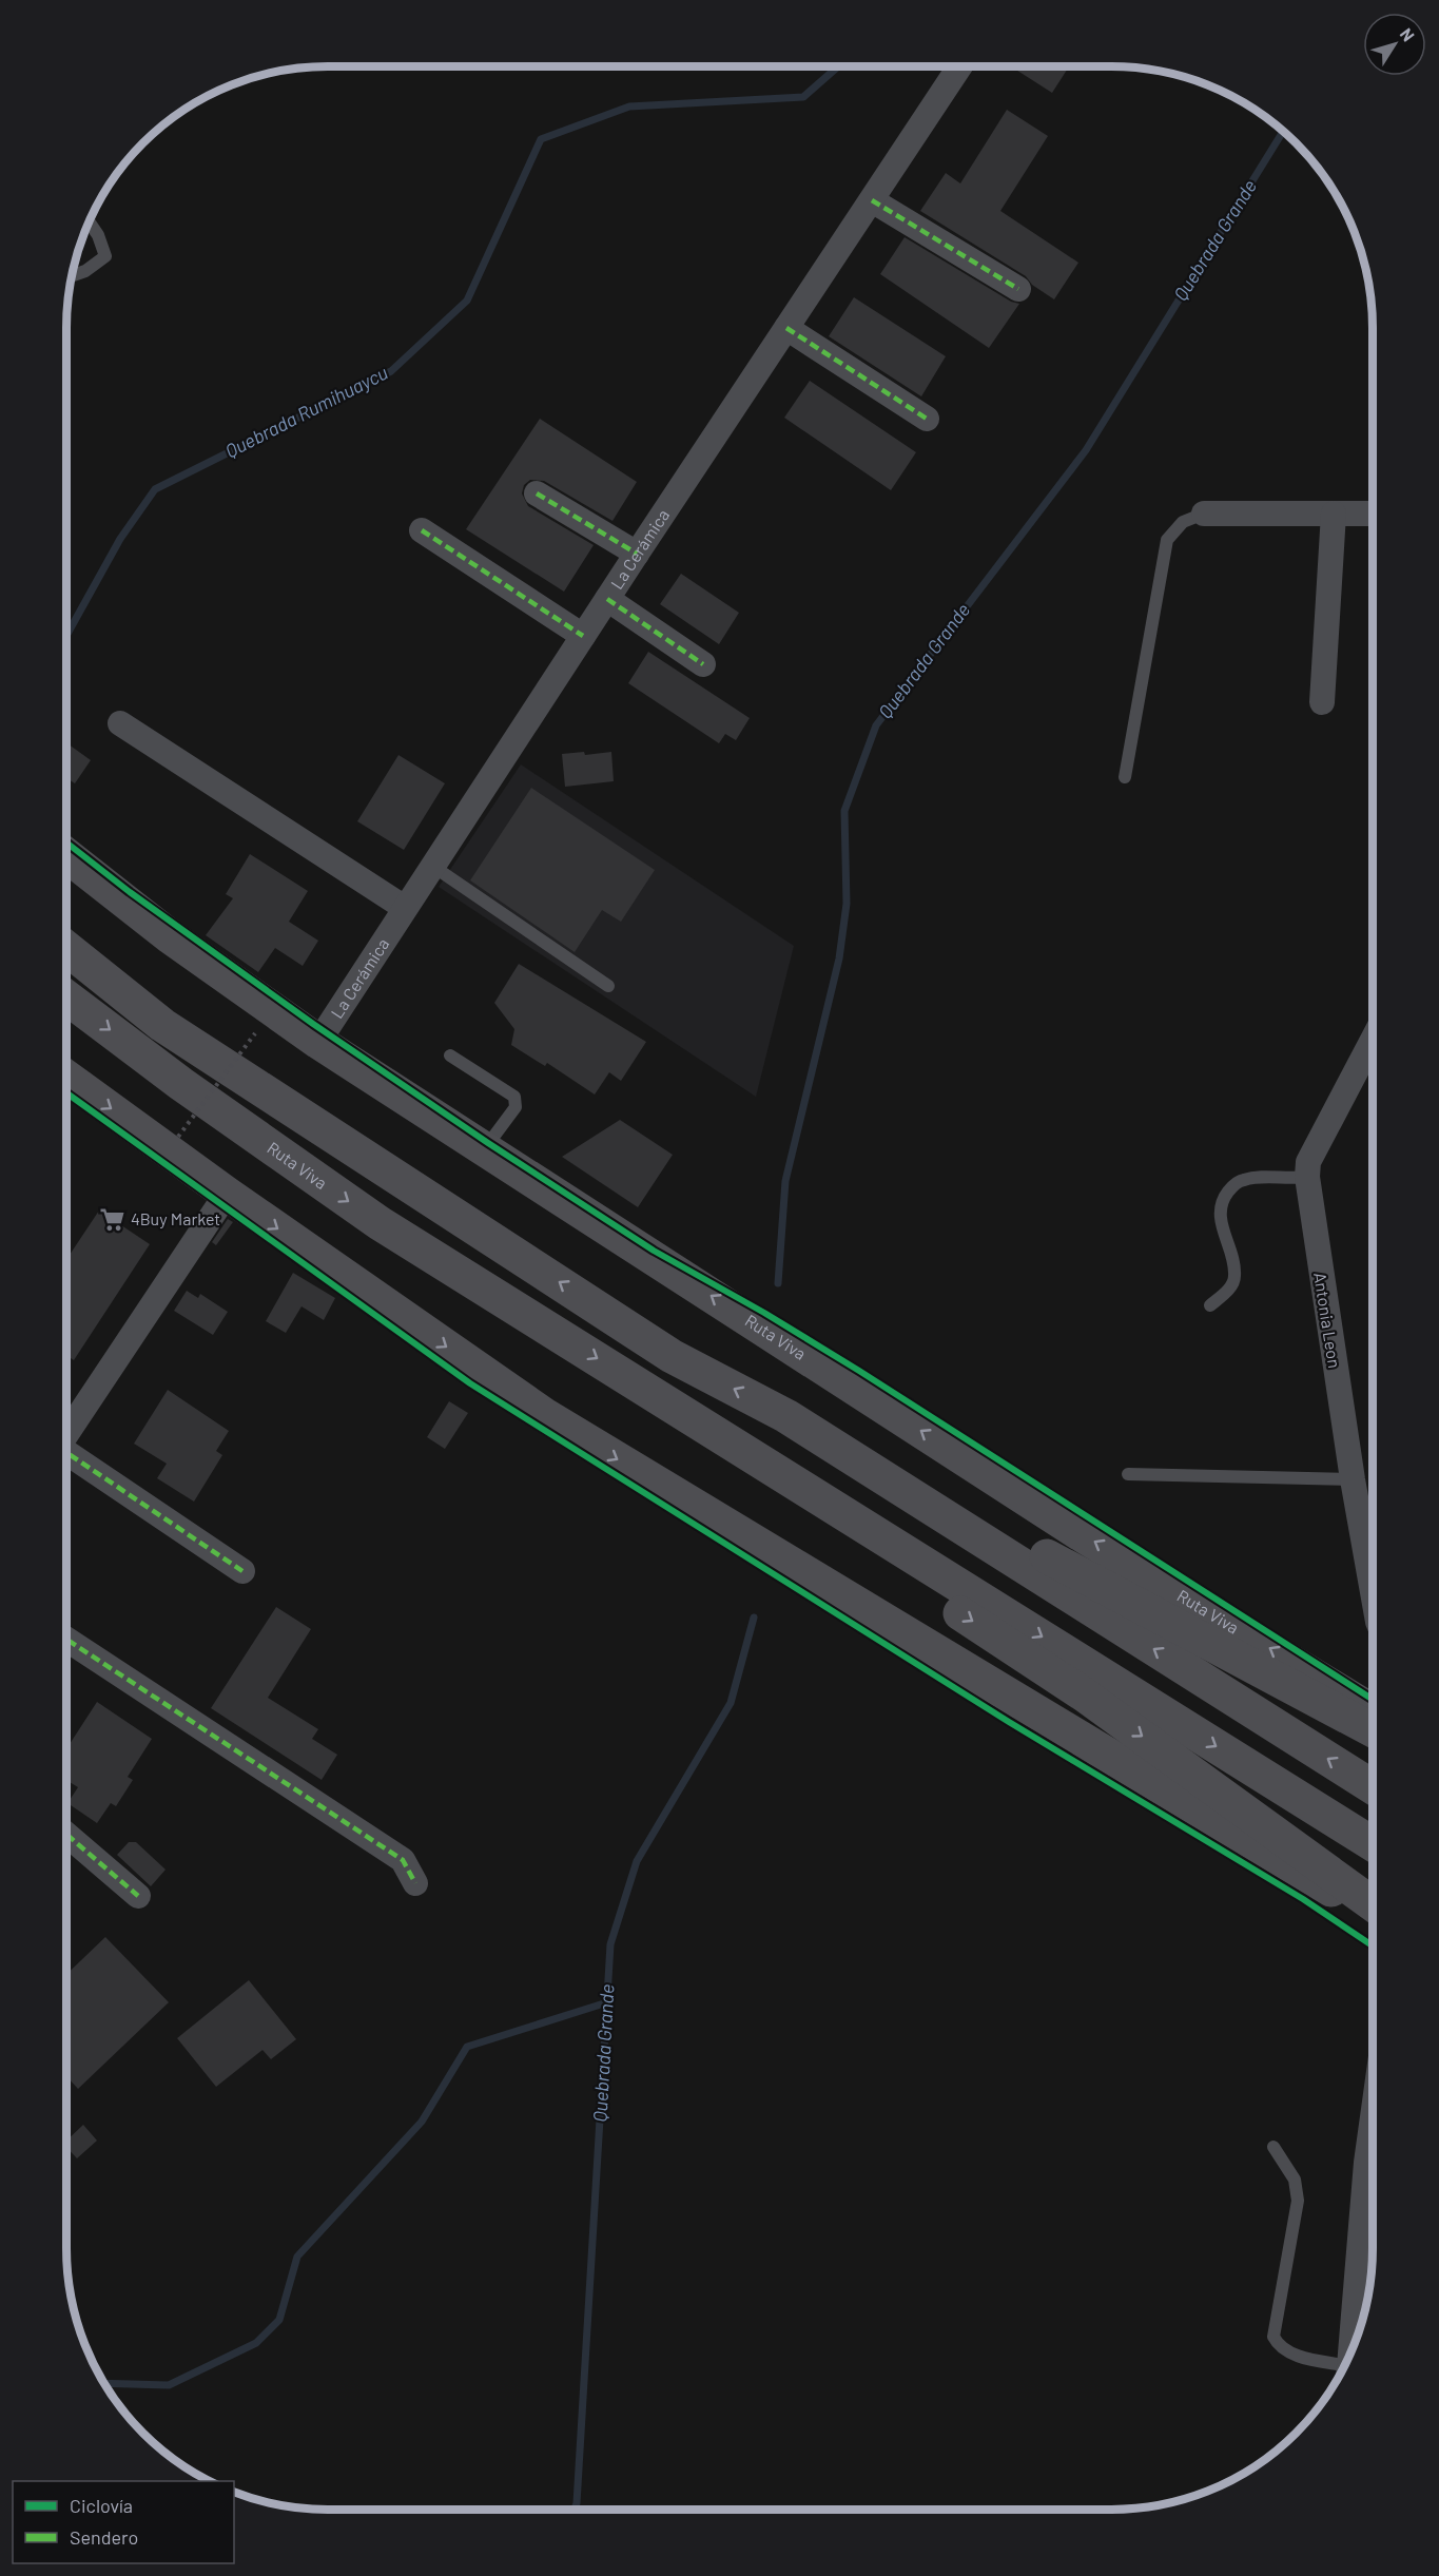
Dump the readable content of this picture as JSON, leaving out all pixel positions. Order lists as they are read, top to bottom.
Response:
{
  "streets": {
    "main road": ["Ruta Viva"],
    "street": ["La Cerámica", "Antonia Leon"]
  },
  "crossings": [
    ["La Cerámica", "Ruta Viva"]
  ],
  "water": ["Quebrada Grande", "Quebrada Rumihuaycu"],
  "places": {
    "supermarket": ["4Buy Market"]
  },
  "legend": ["Ciclovía", "Sendero"],
  "north": "top right"
}
